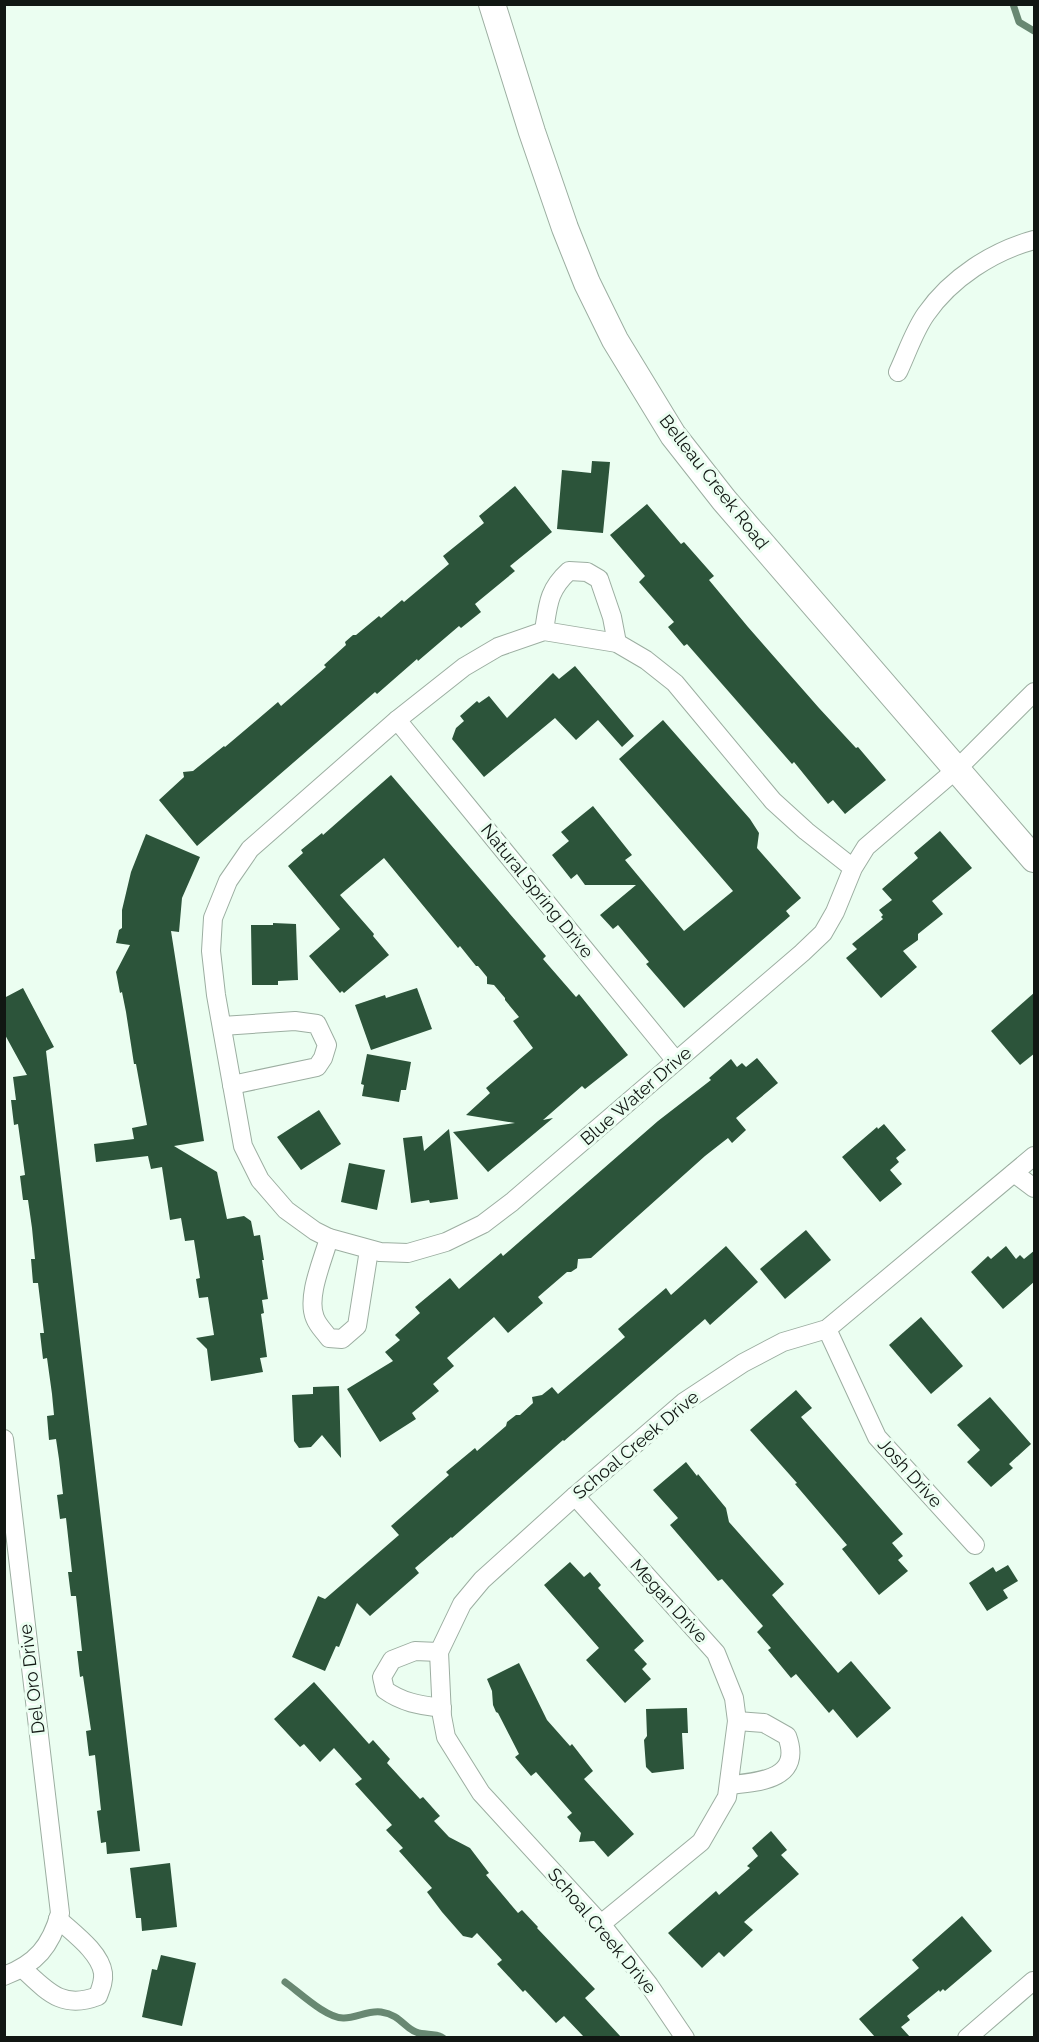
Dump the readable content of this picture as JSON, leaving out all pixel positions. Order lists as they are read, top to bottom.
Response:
{
  "streets": {
    "main road": ["Belleau Creek Road"],
    "street": [
      "Natural Spring Drive",
      "Blue Water Drive",
      "Schoal Creek Drive",
      "Josh Drive",
      "Megan Drive",
      "Del Oro Drive"
    ]
  },
  "crossings": [
    ["Belleau Creek Road", "Blue Water Drive"],
    ["Natural Spring Drive", "Blue Water Drive"],
    ["Schoal Creek Drive", "Josh Drive"],
    ["Schoal Creek Drive", "Megan Drive"]
  ]
}
